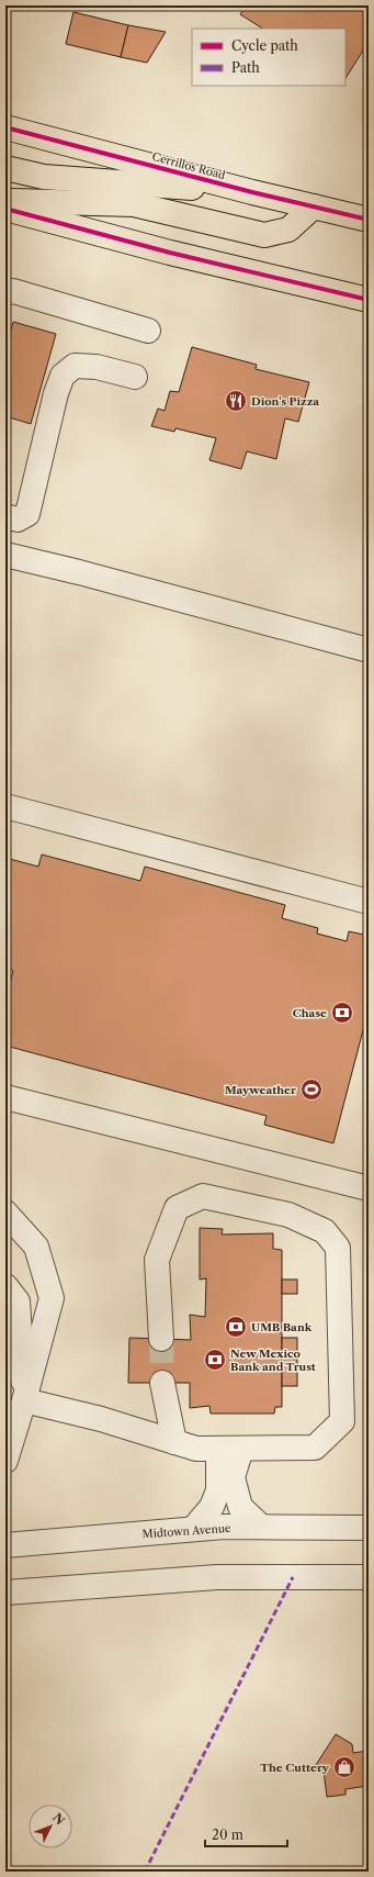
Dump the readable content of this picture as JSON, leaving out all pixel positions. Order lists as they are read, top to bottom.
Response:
{
  "streets": {
    "main road": ["Cerrillos Road"],
    "lane": ["Midtown Avenue"]
  },
  "places": {
    "restaurant": ["Dion's Pizza"],
    "bank": ["Chase", "UMB Bank", "New Mexico Bank and Trust"],
    "sports": ["Mayweather"],
    "shop": ["The Cuttery"]
  },
  "legend": ["Cycle path", "Path"],
  "scale_bar": "20 m",
  "north": "top right"
}
